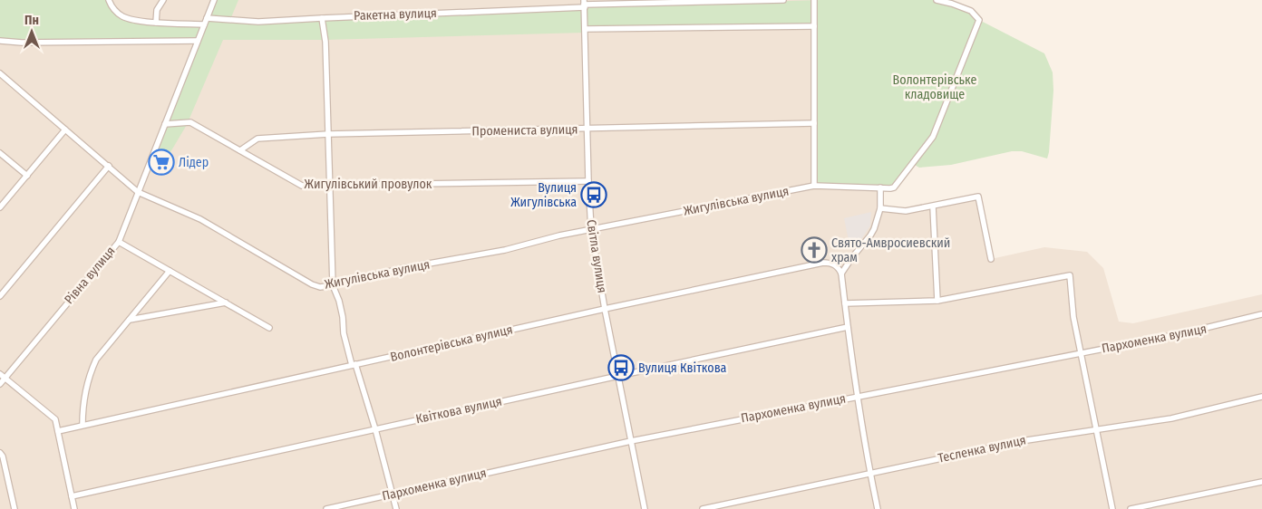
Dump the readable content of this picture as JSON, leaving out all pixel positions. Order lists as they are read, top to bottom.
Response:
{
  "streets": {
    "street": [
      "Ракетна вулиця",
      "Промениста вулиця",
      "Жигулівський провулок",
      "Жигулівська вулиця",
      "Світла вулиця",
      "Рівна вулиця",
      "Пархоменка вулиця",
      "Волонтерівська вулиця",
      "Квіткова вулиця",
      "Тесленка вулиця"
    ]
  },
  "crossings": [
    ["Ракетна вулиця", "Світла вулиця"],
    ["Ракетна вулиця", "Рівна вулиця"],
    ["Промениста вулиця", "Жигулівський провулок"],
    ["Промениста вулиця", "Світла вулиця"],
    ["Жигулівський провулок", "Світла вулиця"],
    ["Жигулівський провулок", "Рівна вулиця"],
    ["Жигулівська вулиця", "Світла вулиця"],
    ["Жигулівська вулиця", "Рівна вулиця"],
    ["Світла вулиця", "Пархоменка вулиця"],
    ["Світла вулиця", "Волонтерівська вулиця"],
    ["Світла вулиця", "Квіткова вулиця"]
  ],
  "parks": ["Волонтерівське кладовище"],
  "places": {
    "supermarket": ["Лідер"],
    "bus stop": ["Вулиця Жигулівська", "Вулиця Квіткова"],
    "church": ["Свято-Амвросиевский храм"]
  },
  "north": "top"
}
